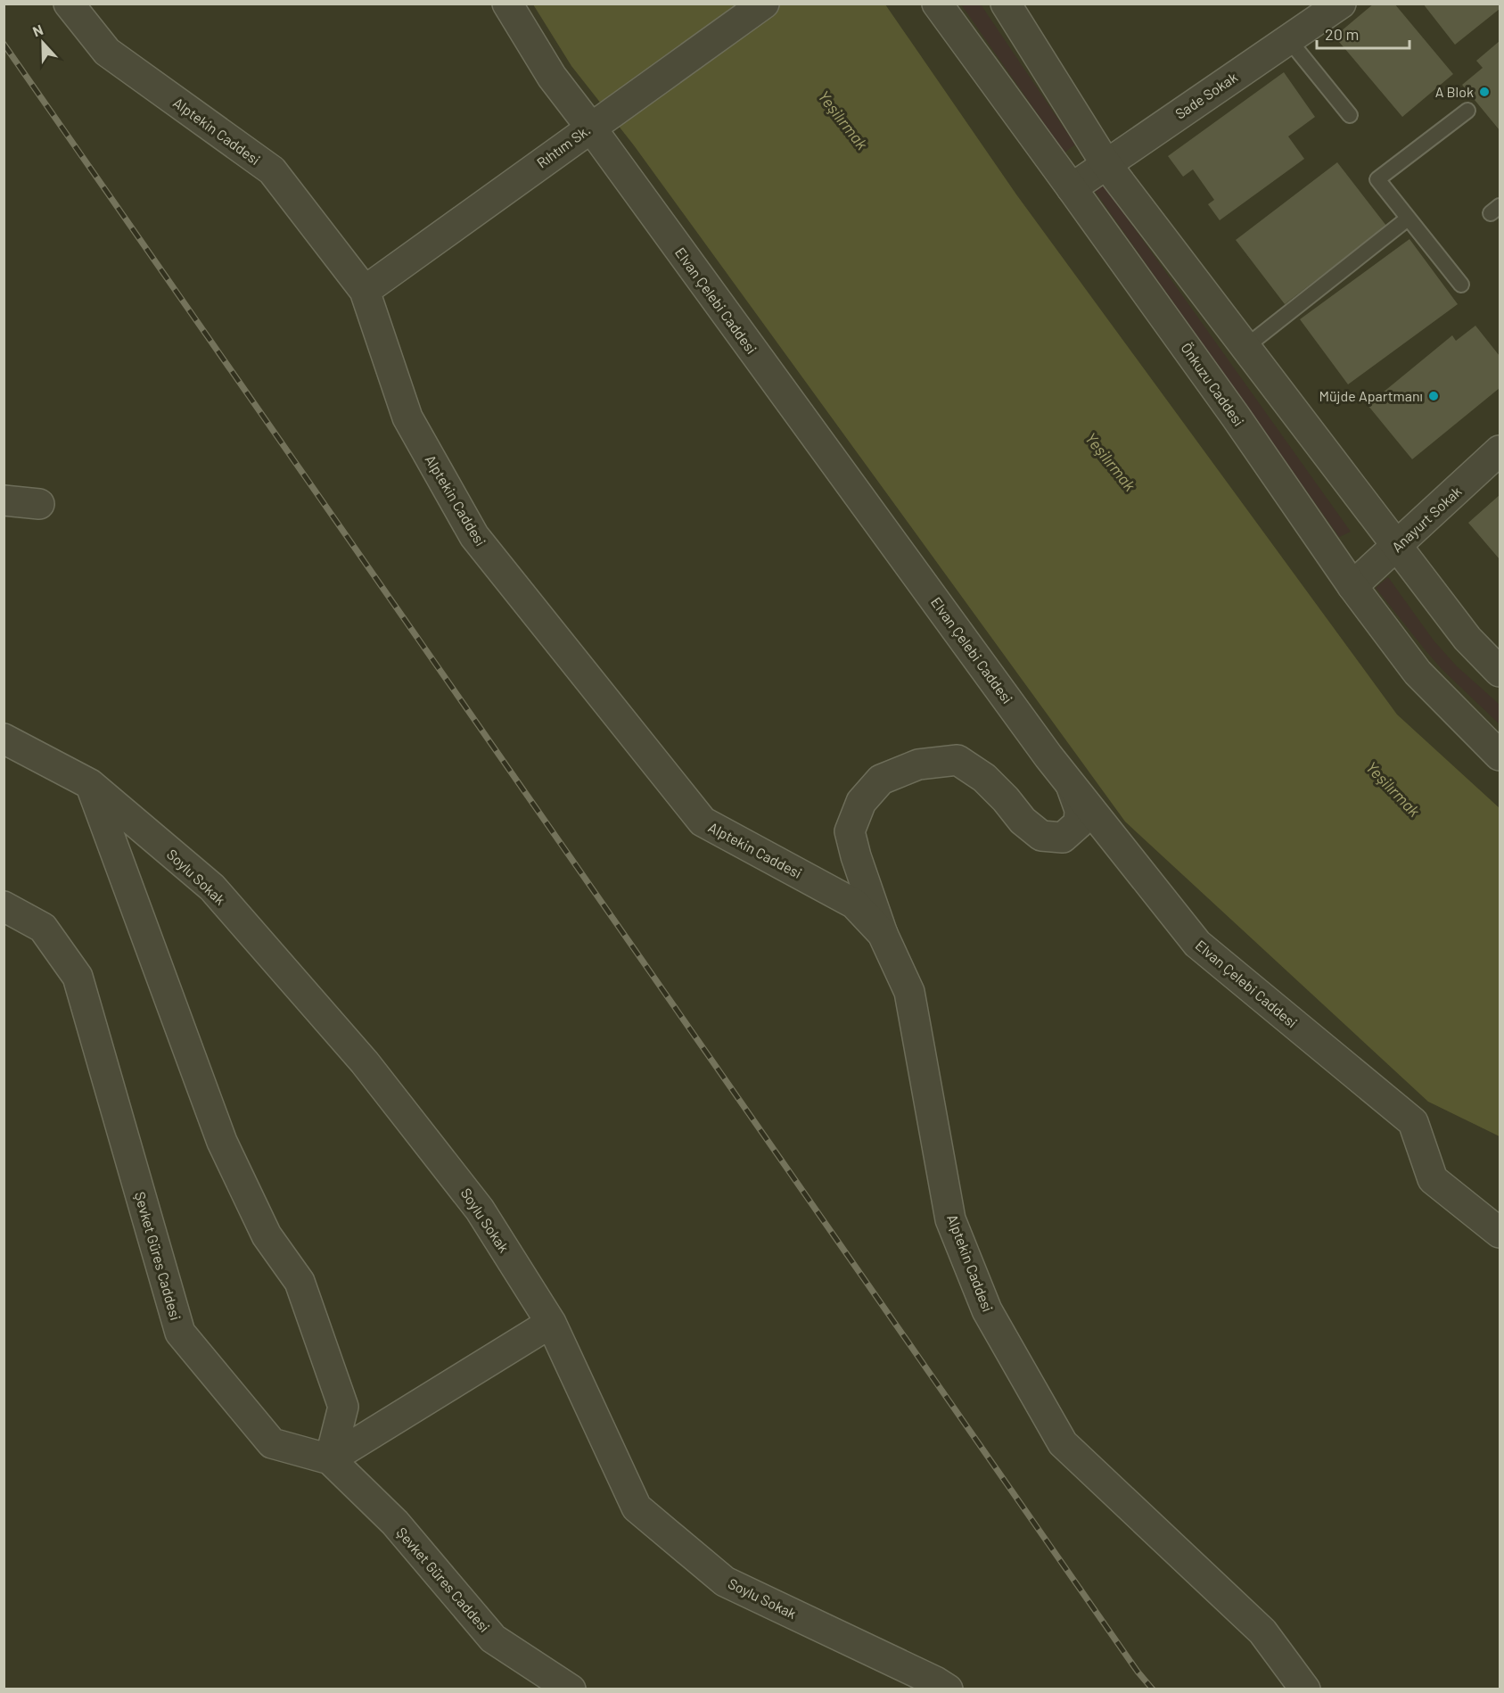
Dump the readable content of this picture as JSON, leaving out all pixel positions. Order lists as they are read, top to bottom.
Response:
{
  "streets": {
    "street": [
      "Sade Sokak",
      "Alptekin Caddesi",
      "Rıhtım Sk.",
      "Elvan Çelebi Caddesi",
      "Önkuzu Caddesi",
      "Anayurt Sokak",
      "Soylu Sokak",
      "Şevket Güres Caddesi"
    ]
  },
  "crossings": [
    ["Sade Sokak", "Önkuzu Caddesi"],
    ["Alptekin Caddesi", "Rıhtım Sk."],
    ["Rıhtım Sk.", "Elvan Çelebi Caddesi"],
    ["Önkuzu Caddesi", "Anayurt Sokak"]
  ],
  "water": ["Yeşilırmak"],
  "places": ["A Blok", "Müjde Apartmanı"],
  "scale_bar": "20 m",
  "north": "top"
}
